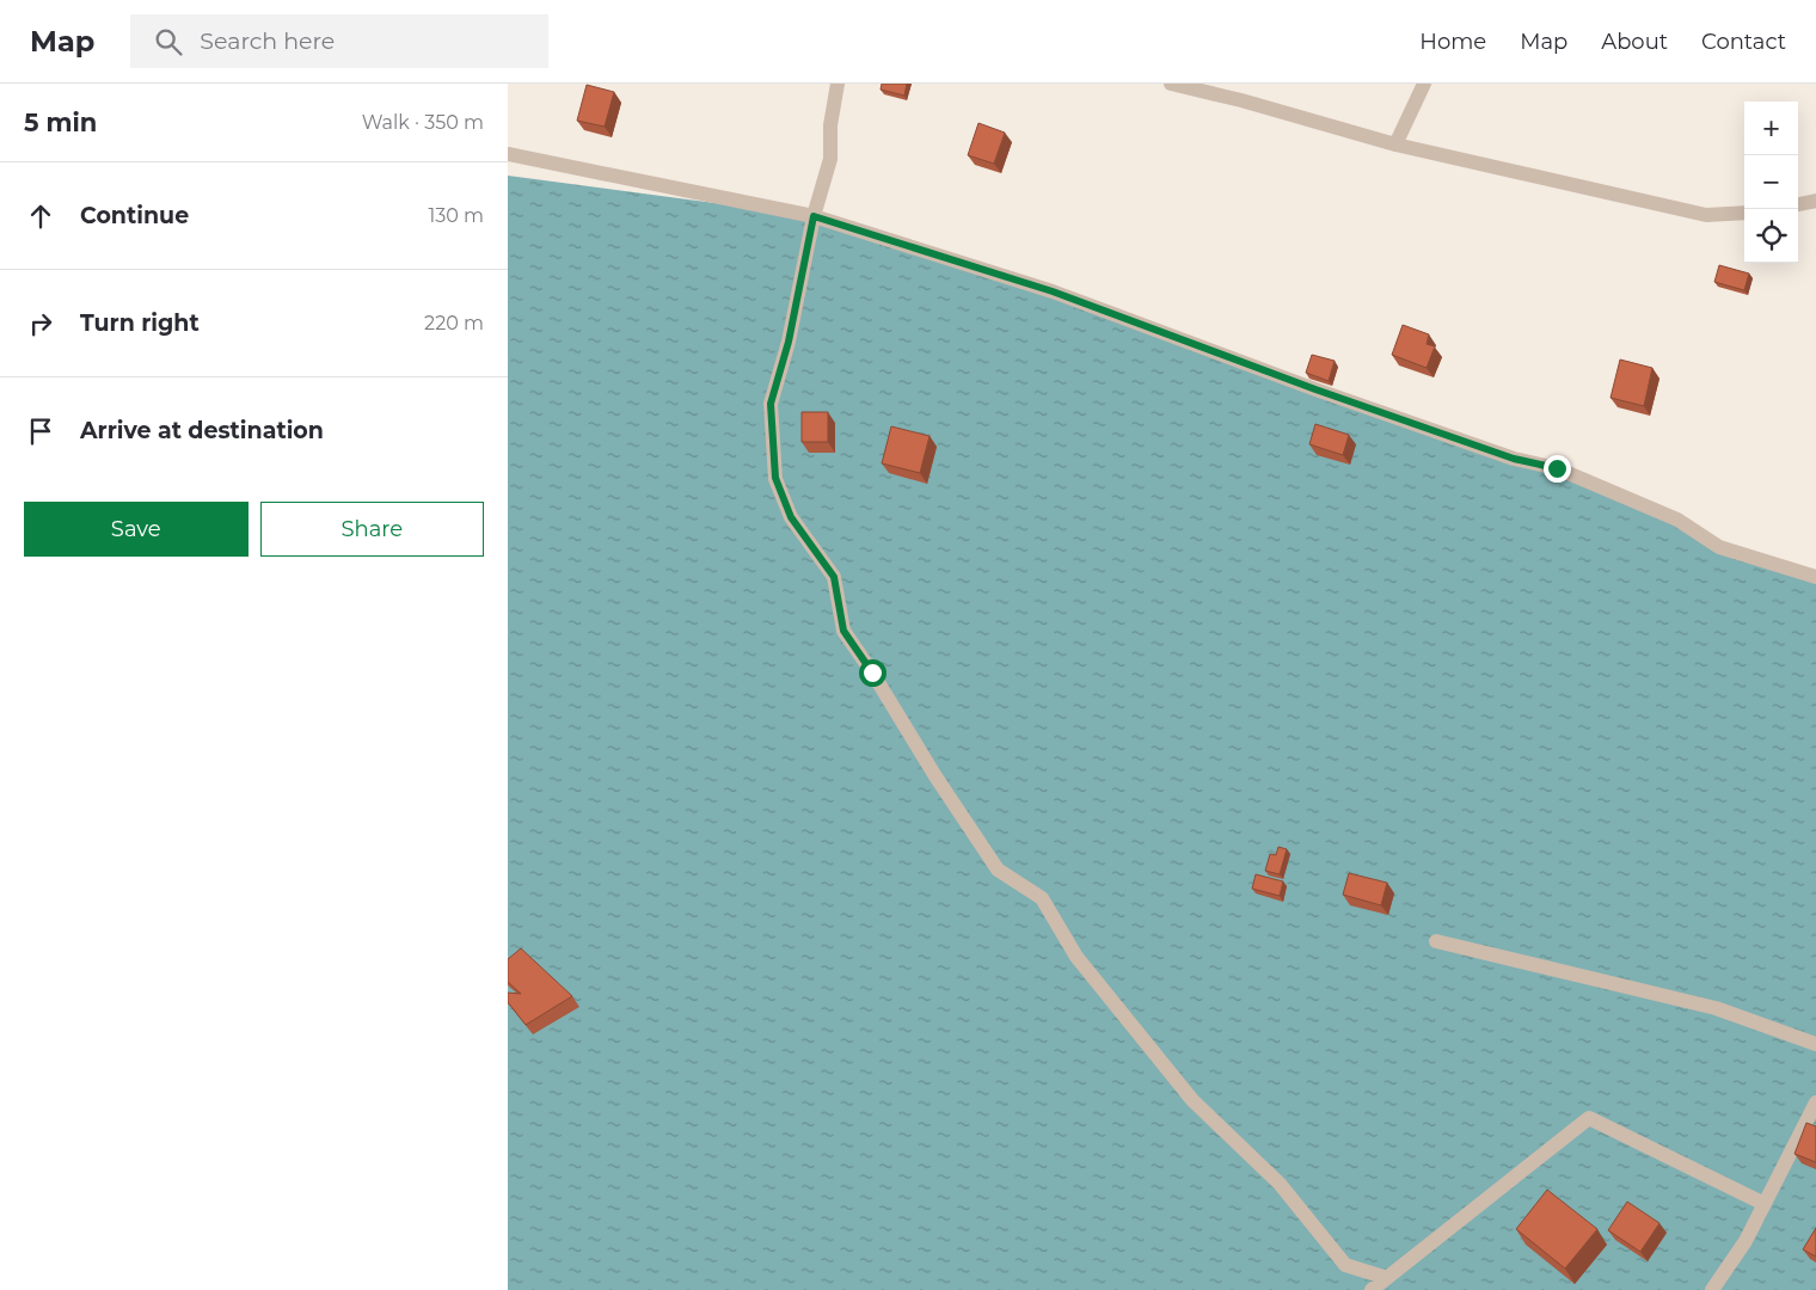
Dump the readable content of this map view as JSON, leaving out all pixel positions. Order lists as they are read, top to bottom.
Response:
{
  "page": {
    "header": "Map",
    "search": "Search here",
    "nav": [
      "Home",
      "Map",
      "About",
      "Contact"
    ],
    "heading": ["5 min", "Walk · 350 m"],
    "map_buttons": ["+", "−"],
    "list": [
      ["Continue", "130 m"],
      ["Turn right", "220 m"],
      "Arrive at destination"
    ],
    "buttons": ["Save", "Share"]
  }
}
